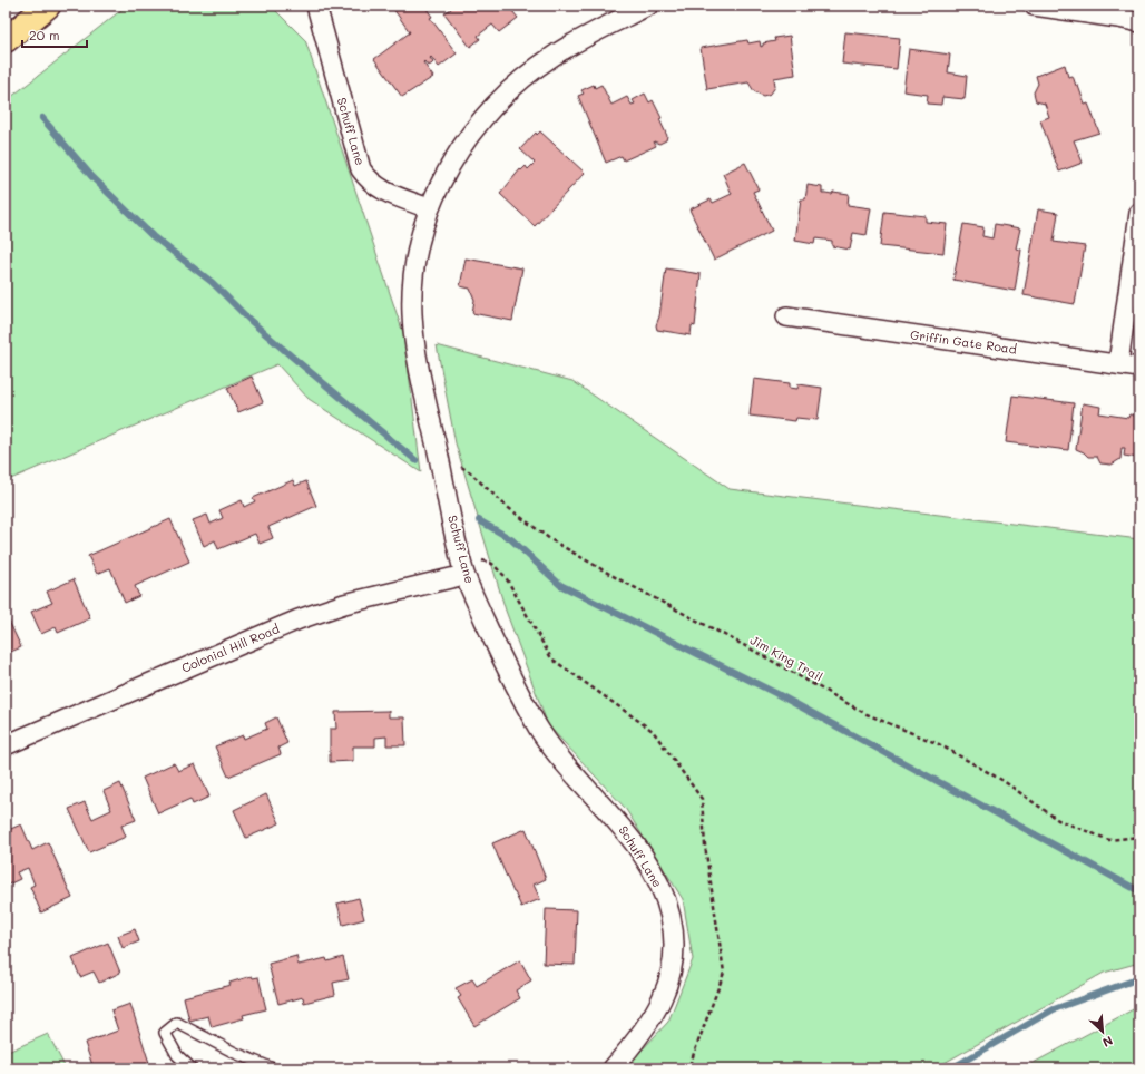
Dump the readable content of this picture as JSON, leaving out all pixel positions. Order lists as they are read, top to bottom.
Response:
{
  "streets": {
    "street": ["Schuff Lane", "Griffin Gate Road", "Colonial Hill Road"],
    "path": ["Jim King Trail"]
  },
  "crossings": [
    ["Schuff Lane", "Colonial Hill Road"],
    ["Schuff Lane", "Jim King Trail"]
  ],
  "scale_bar": "20 m",
  "north": "bottom right"
}
